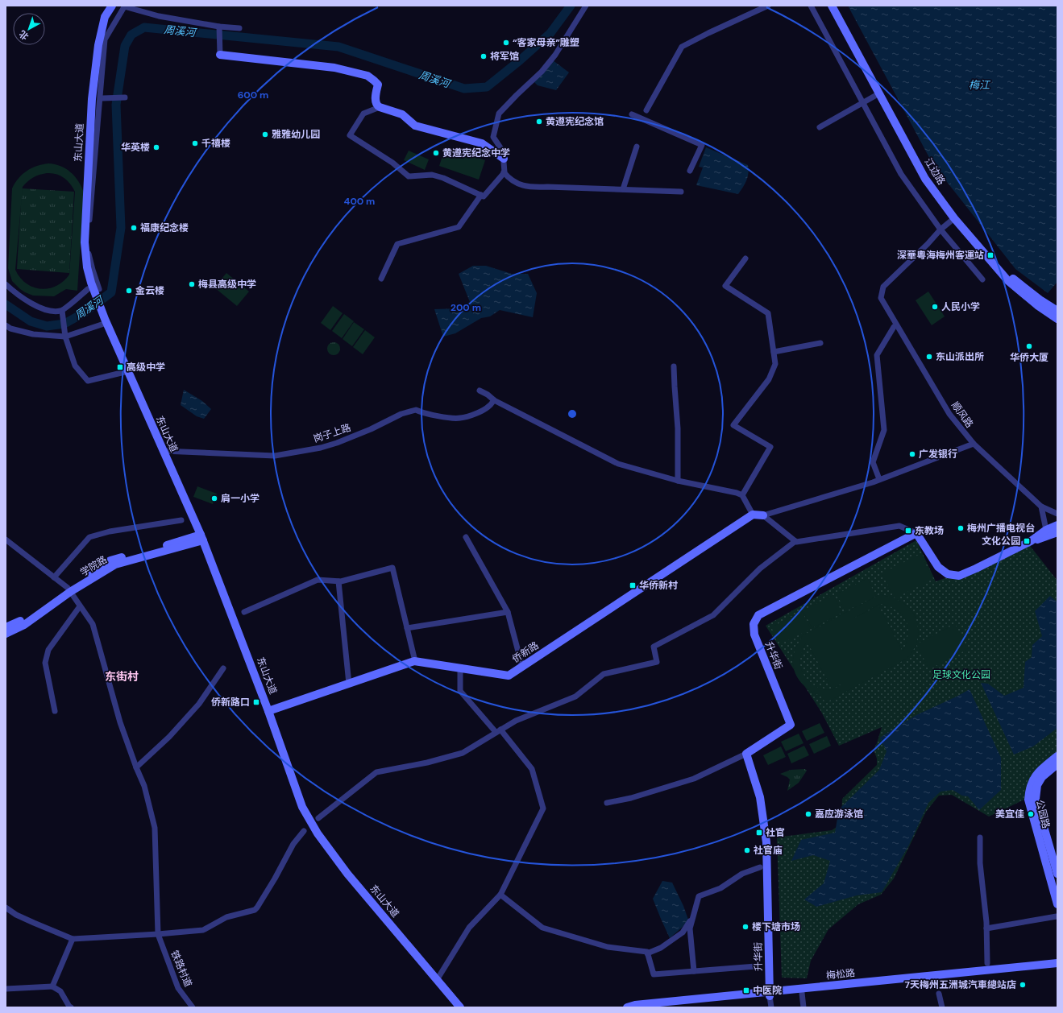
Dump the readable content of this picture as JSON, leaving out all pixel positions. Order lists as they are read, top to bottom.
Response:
{
  "streets": {
    "main road": [
      "东山大道",
      "江边路",
      "学院路",
      "侨新路",
      "升华街",
      "公园路",
      "梅松路"
    ],
    "street": ["顺风路", "岗子上路", "铁路村道"]
  },
  "crossings": [
    ["东山大道", "岗子上路"],
    ["东山大道", "学院路"],
    ["东山大道", "侨新路"],
    ["江边路", "顺风路"],
    ["学院路", "铁路村道"],
    ["升华街", "梅松路"]
  ],
  "districts": ["东街村"],
  "water": ["周溪河", "梅江"],
  "parks": ["足球文化公园"],
  "places": {
    "other": [
      "“客家母亲”雕塑",
      "将军馆",
      "黄遵宪纪念馆",
      "雅雅幼儿园",
      "千禧楼",
      "华英楼",
      "黄遵宪纪念中学",
      "福康纪念楼",
      "梅县高级中学",
      "金云楼",
      "人民小学",
      "华侨大厦",
      "东山派出所",
      "广发银行",
      "肩一小学",
      "梅州广播电视台",
      "嘉应游泳馆",
      "美宜佳",
      "社官庙",
      "楼下塘市场",
      "7天梅州五洲城汽車總站店"
    ],
    "transit": [
      "深華粵海梅州客運站",
      "高级中学",
      "东教场",
      "文化公园",
      "华侨新村",
      "侨新路口",
      "社官",
      "中医院"
    ]
  },
  "north": "bottom left",
  "rings": ["600 m", "400 m", "200 m"]
}
